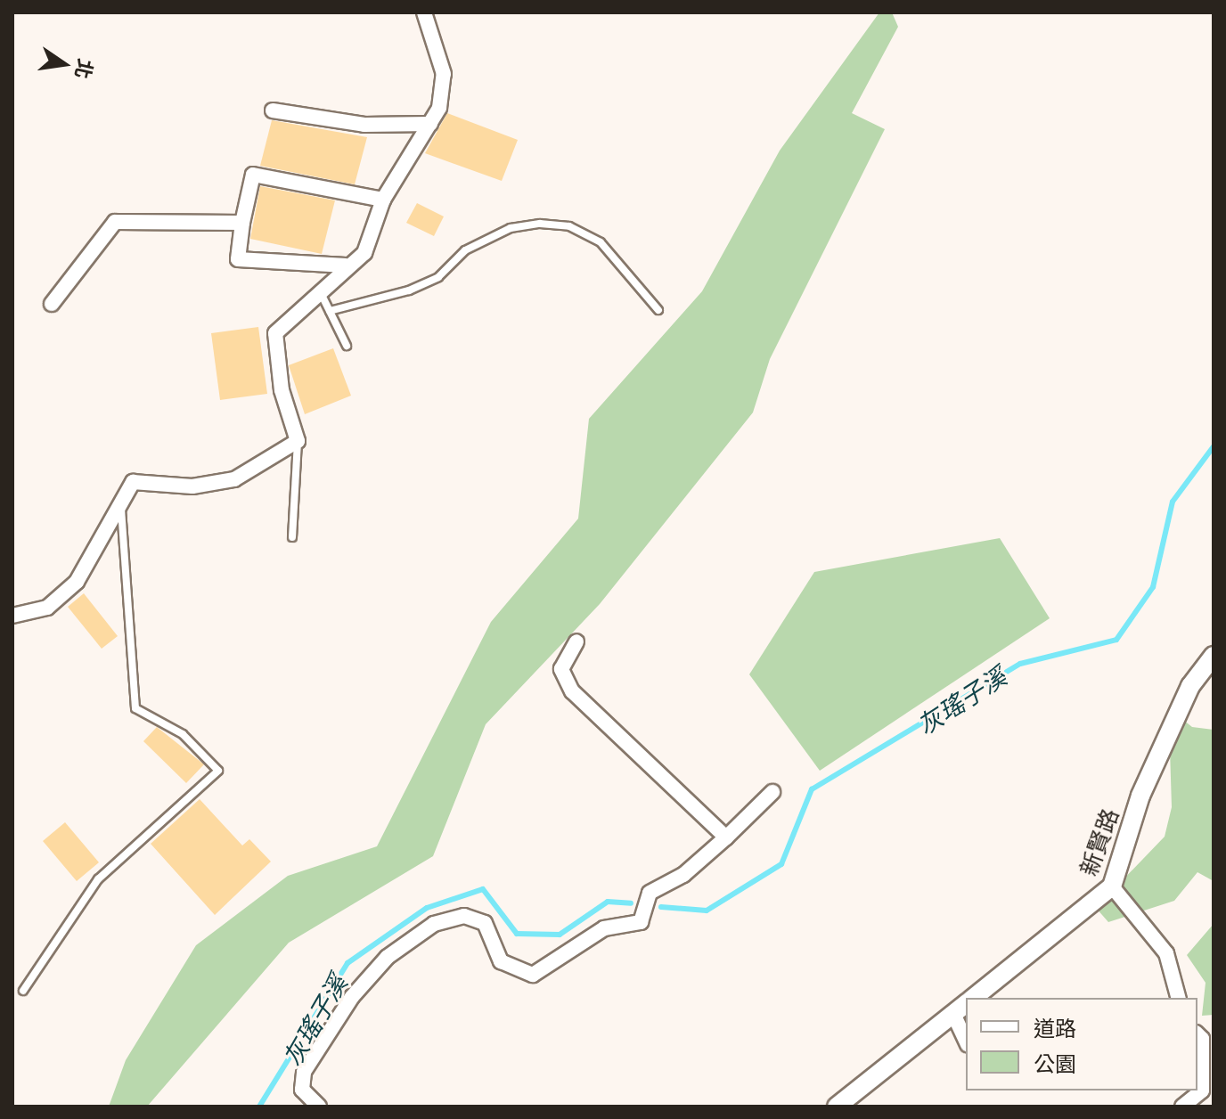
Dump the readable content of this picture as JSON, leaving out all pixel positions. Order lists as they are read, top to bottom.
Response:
{
  "streets": {
    "street": ["新賢路"]
  },
  "water": ["灰瑤子溪"],
  "legend": ["道路", "公園"],
  "north": "right"
}
